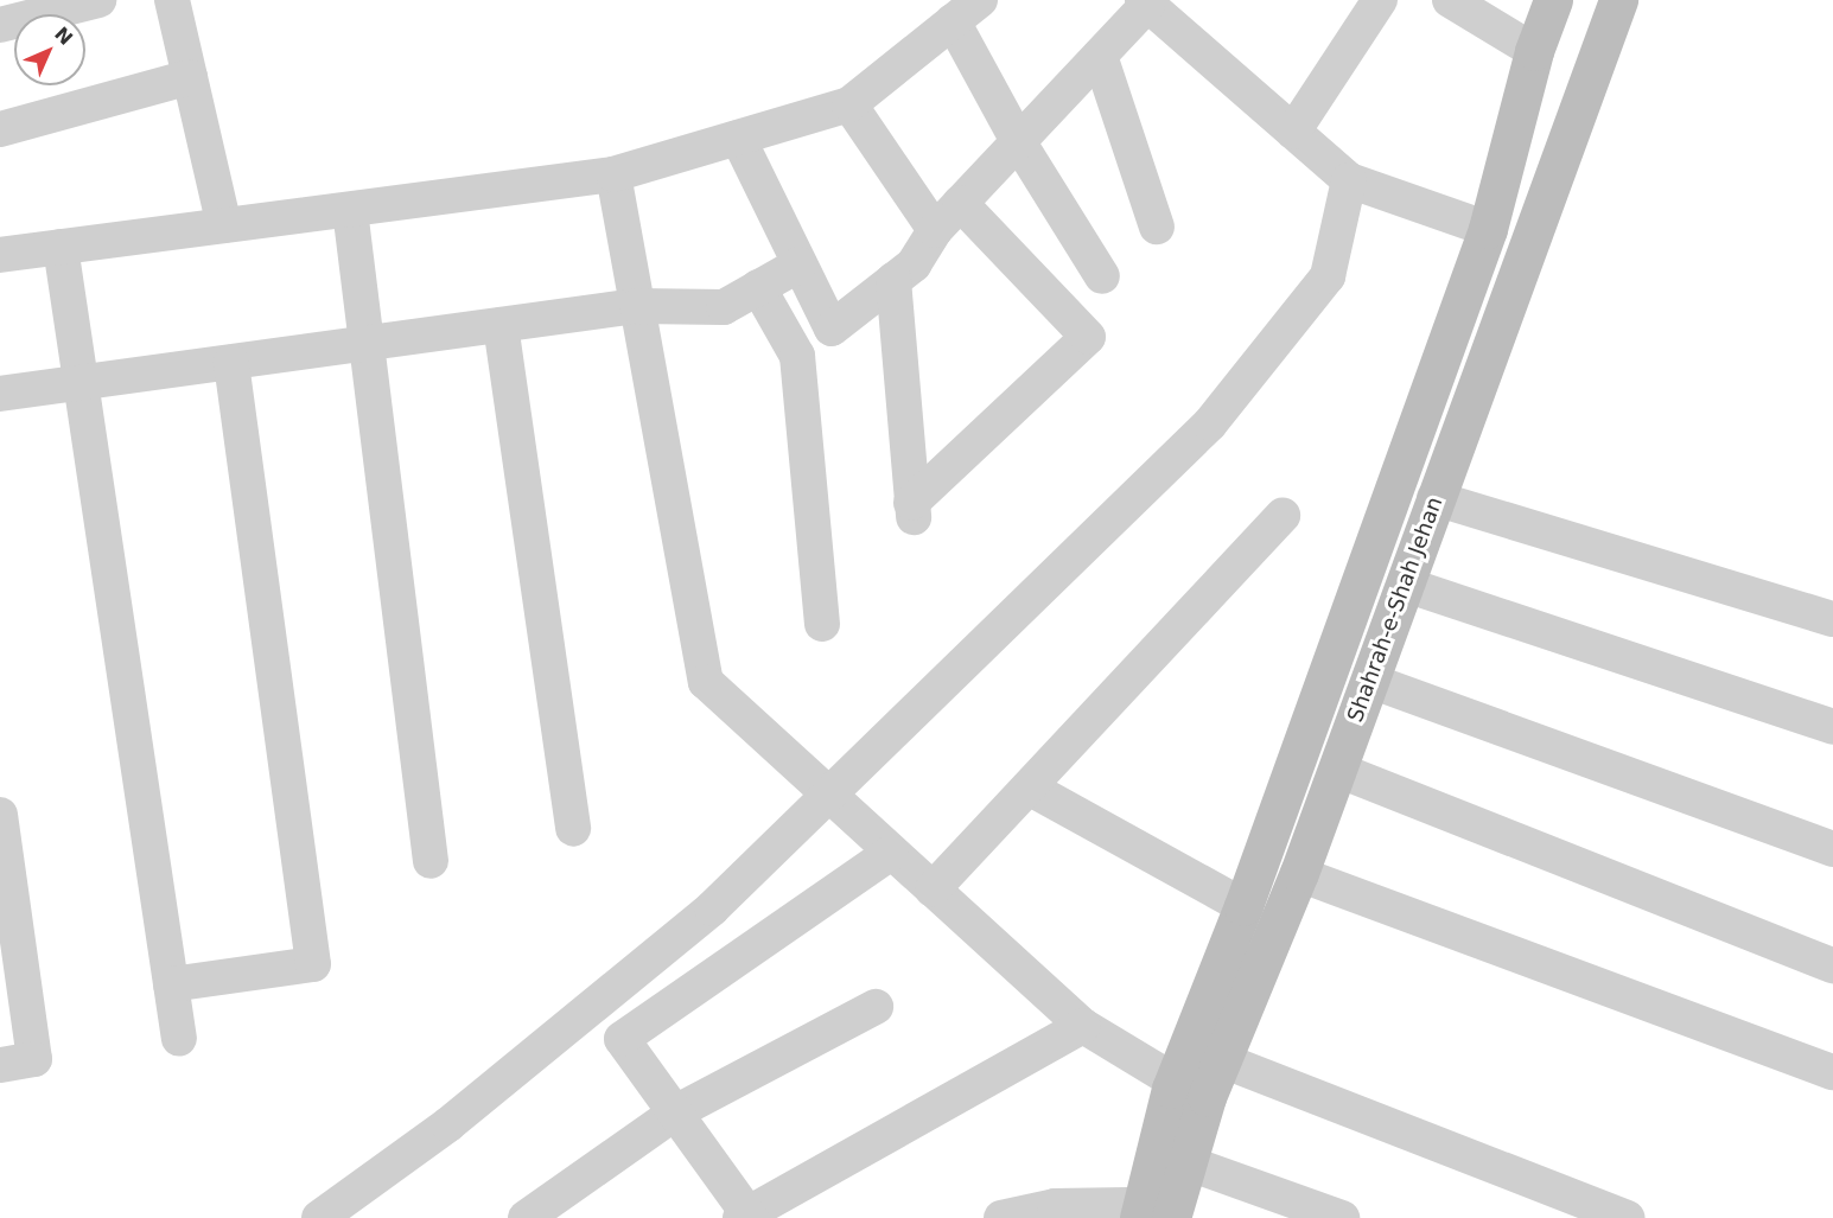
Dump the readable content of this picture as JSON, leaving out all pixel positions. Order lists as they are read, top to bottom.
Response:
{
  "streets": {
    "main road": ["Shahrah-e-Shah Jehan"]
  },
  "north": "top right"
}
